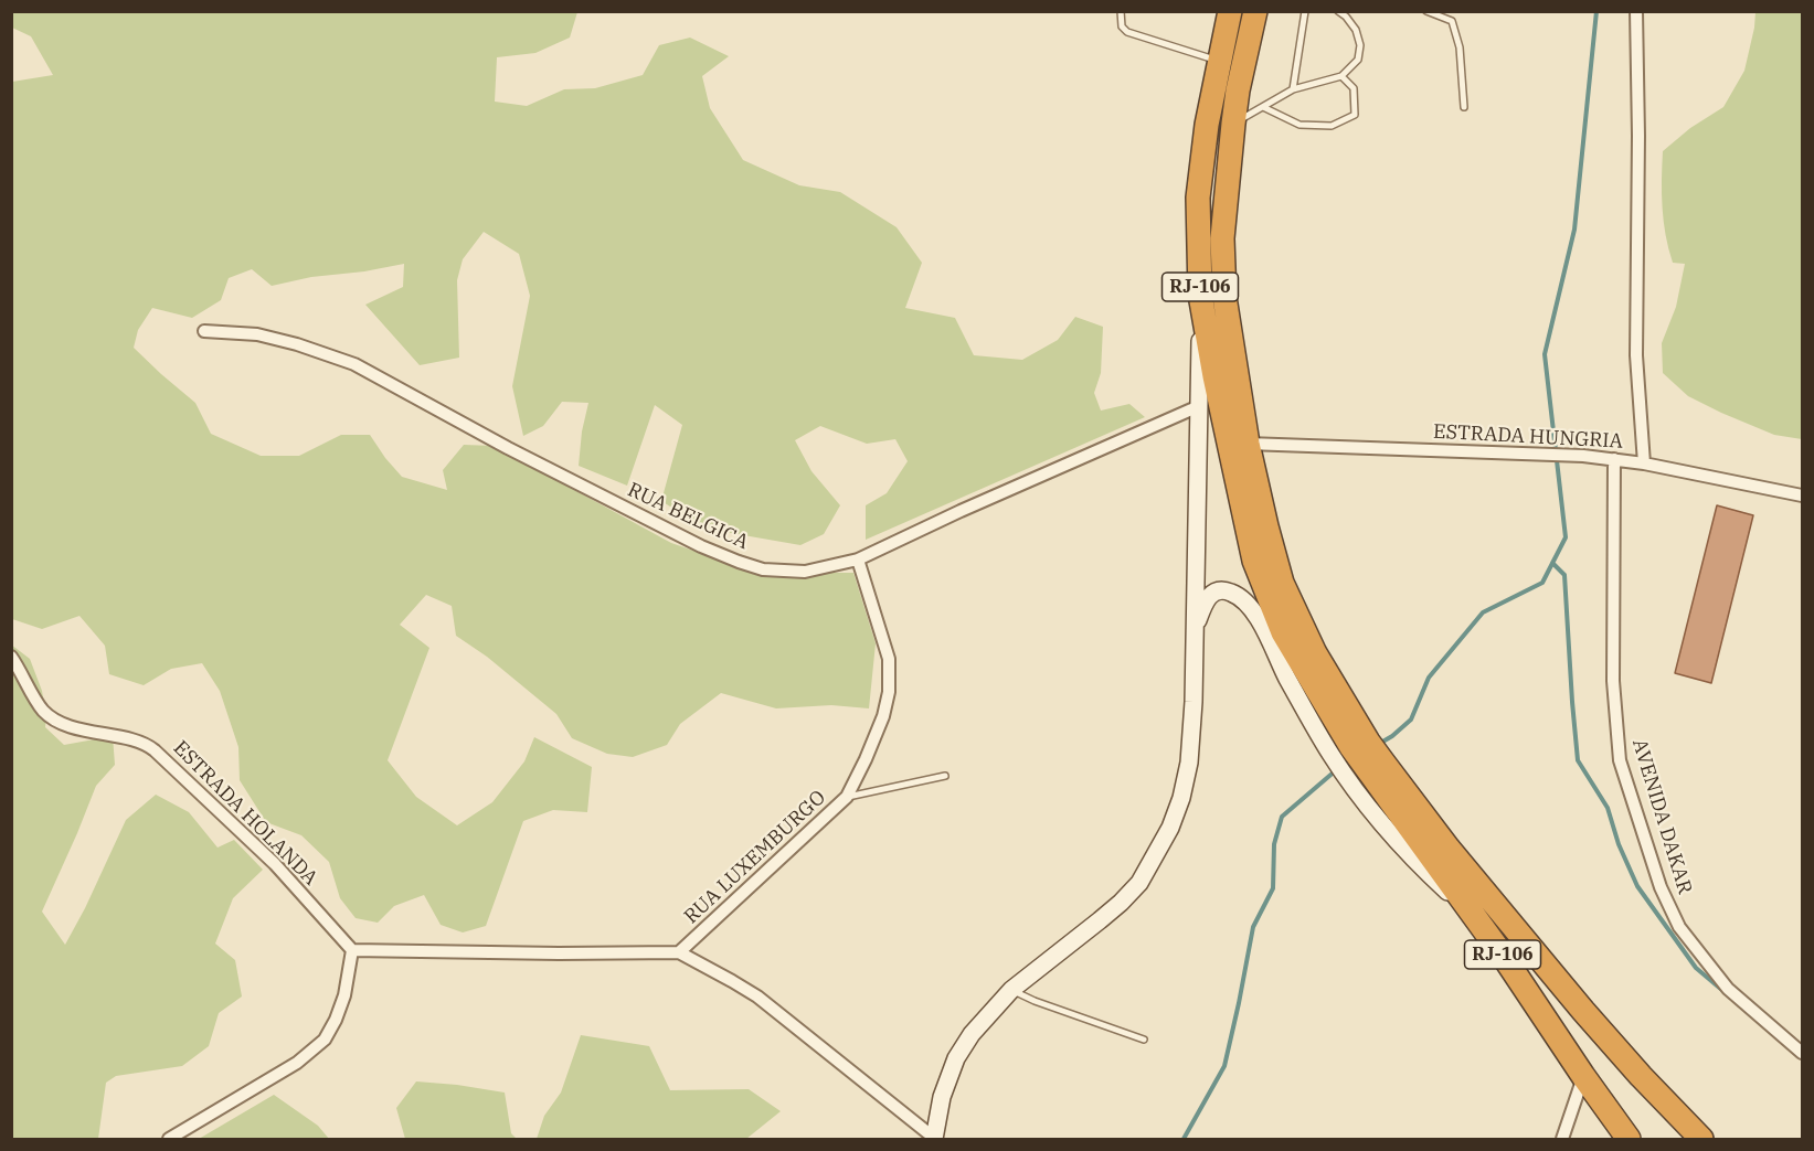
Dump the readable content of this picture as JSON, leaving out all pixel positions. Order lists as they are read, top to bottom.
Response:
{
  "streets": {
    "highway": ["RJ-106"],
    "street": [
      "ESTRADA HUNGRIA",
      "RUA BELGICA",
      "ESTRADA HOLANDA",
      "AVENIDA DAKAR",
      "RUA LUXEMBURGO"
    ]
  },
  "crossings": [
    ["RJ-106", "ESTRADA HUNGRIA"],
    ["ESTRADA HUNGRIA", "AVENIDA DAKAR"],
    ["RUA BELGICA", "RUA LUXEMBURGO"]
  ]
}
